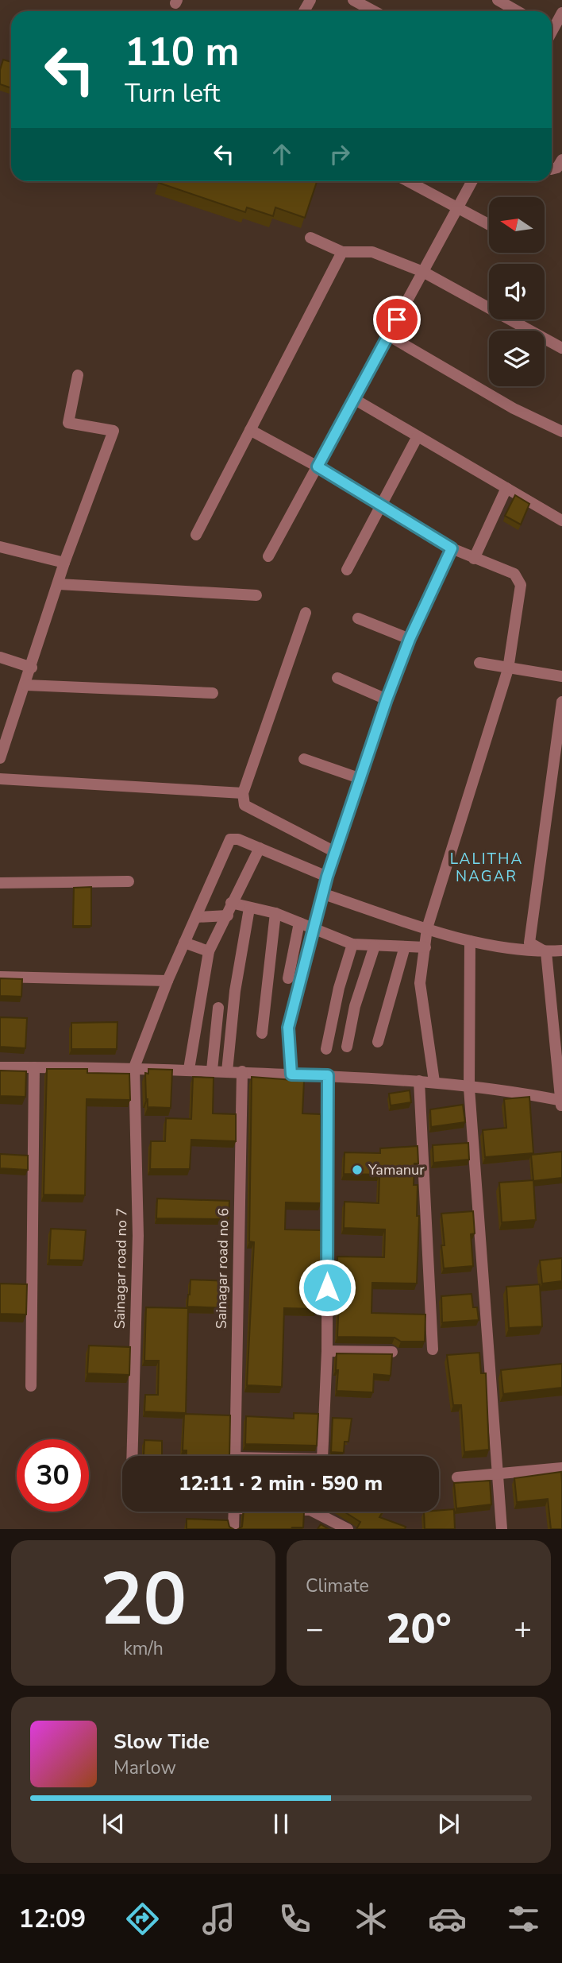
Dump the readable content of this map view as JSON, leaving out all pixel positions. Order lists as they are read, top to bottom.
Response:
{
  "streets": {
    "street": ["Sainagar road no 7", "Sainagar road no 6"]
  },
  "districts": ["LALITHA NAGAR"],
  "places": ["Yamanur"],
  "north": "left",
  "page": {
    "turn": ["110 m", "Turn left"],
    "limit": "30",
    "trip": "12:11 · 2 min · 590 m",
    "tile": [
      ["20", "km/h"],
      "Climate"
    ],
    "heat": ["−", "20°", "+"],
    "song": ["Slow Tide", "Marlow"],
    "tabs": "12:09"
  }
}
